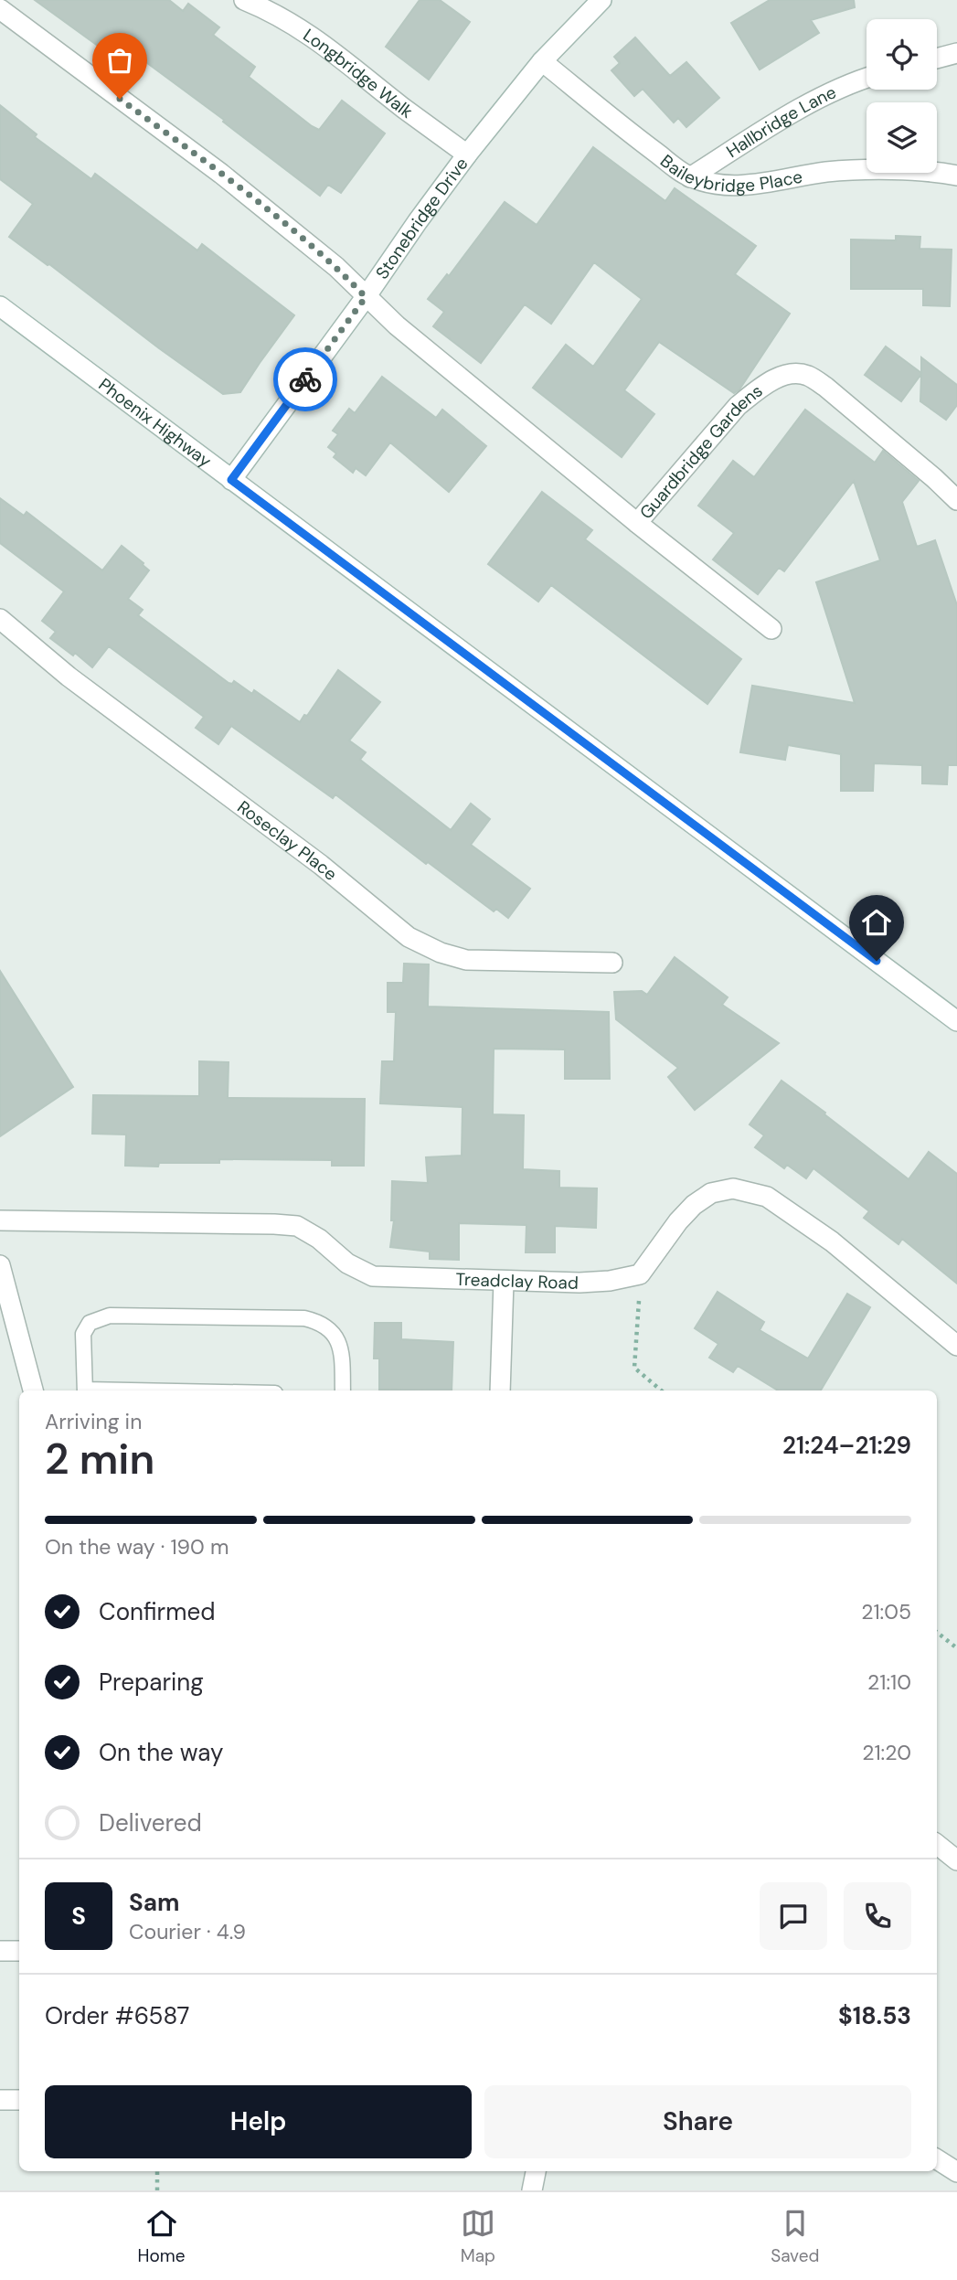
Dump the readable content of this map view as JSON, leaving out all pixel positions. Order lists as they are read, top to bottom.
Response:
{
  "streets": {
    "street": [
      "Longbridge Walk",
      "Hallbridge Lane",
      "Baileybridge Place",
      "Stonebridge Drive",
      "Phoenix Highway",
      "Guardbridge Gardens",
      "Roseclay Place",
      "Treadclay Road"
    ]
  },
  "crossings": [
    ["Longbridge Walk", "Stonebridge Drive"],
    ["Hallbridge Lane", "Baileybridge Place"],
    ["Baileybridge Place", "Stonebridge Drive"],
    ["Stonebridge Drive", "Phoenix Highway"],
    ["Stonebridge Drive", "Guardbridge Gardens"]
  ],
  "page": {
    "heading": ["2 min", "Arriving in", "21:24–21:29"],
    "panel": [
      "Sam",
      "Courier · 4.9",
      "Order #6587",
      "$18.53"
    ],
    "bar": "On the way · 190 m",
    "list": [
      ["Confirmed", "21:05"],
      ["Preparing", "21:10"],
      ["On the way", "21:20"],
      "Delivered"
    ],
    "round": "S",
    "buttons": ["Help", "Share"],
    "tabs": ["Home", "Map", "Saved"]
  }
}
